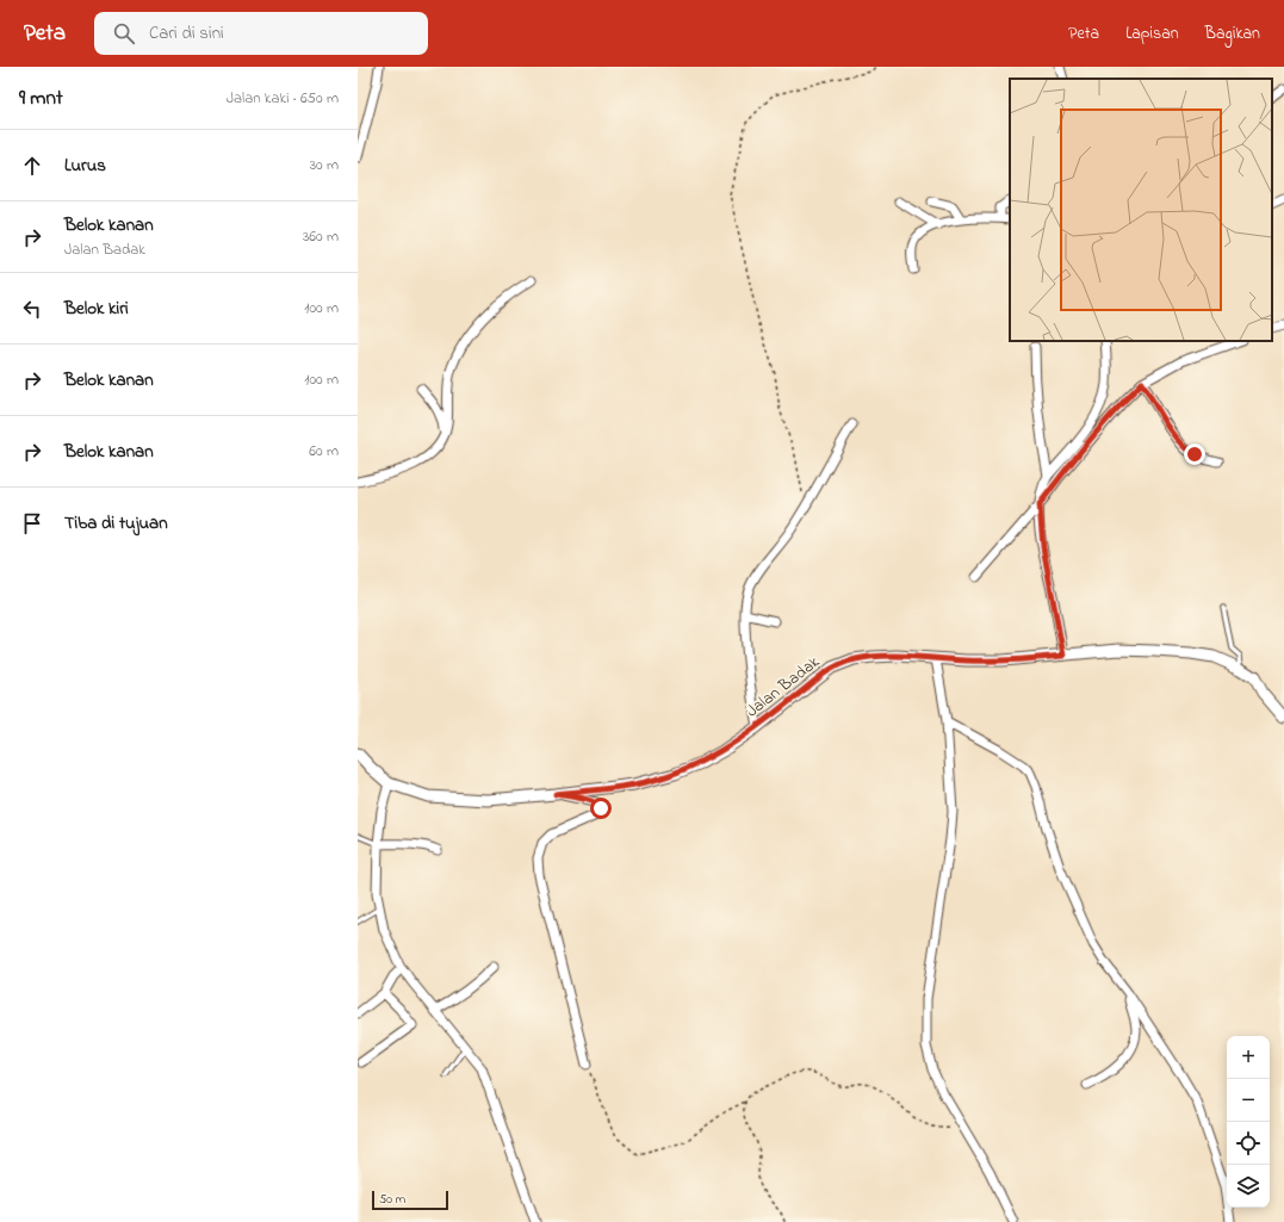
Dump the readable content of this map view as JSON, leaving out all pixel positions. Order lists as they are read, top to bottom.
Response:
{
  "streets": {
    "street": ["Jalan Badak"]
  },
  "scale_bar": "50 m",
  "page": {
    "header": "Peta",
    "search": "Cari di sini",
    "nav": ["Peta", "Lapisan", "Bagikan"],
    "heading": ["9 mnt", "Jalan kaki · 650 m"],
    "list": [
      ["Lurus", "30 m"],
      ["Belok kanan", "Jalan Badak", "360 m"],
      ["Belok kiri", "100 m"],
      ["Belok kanan", "100 m"],
      ["Belok kanan", "60 m"],
      "Tiba di tujuan"
    ],
    "map_buttons": ["+", "−"],
    "scale": "50 m"
  }
}
